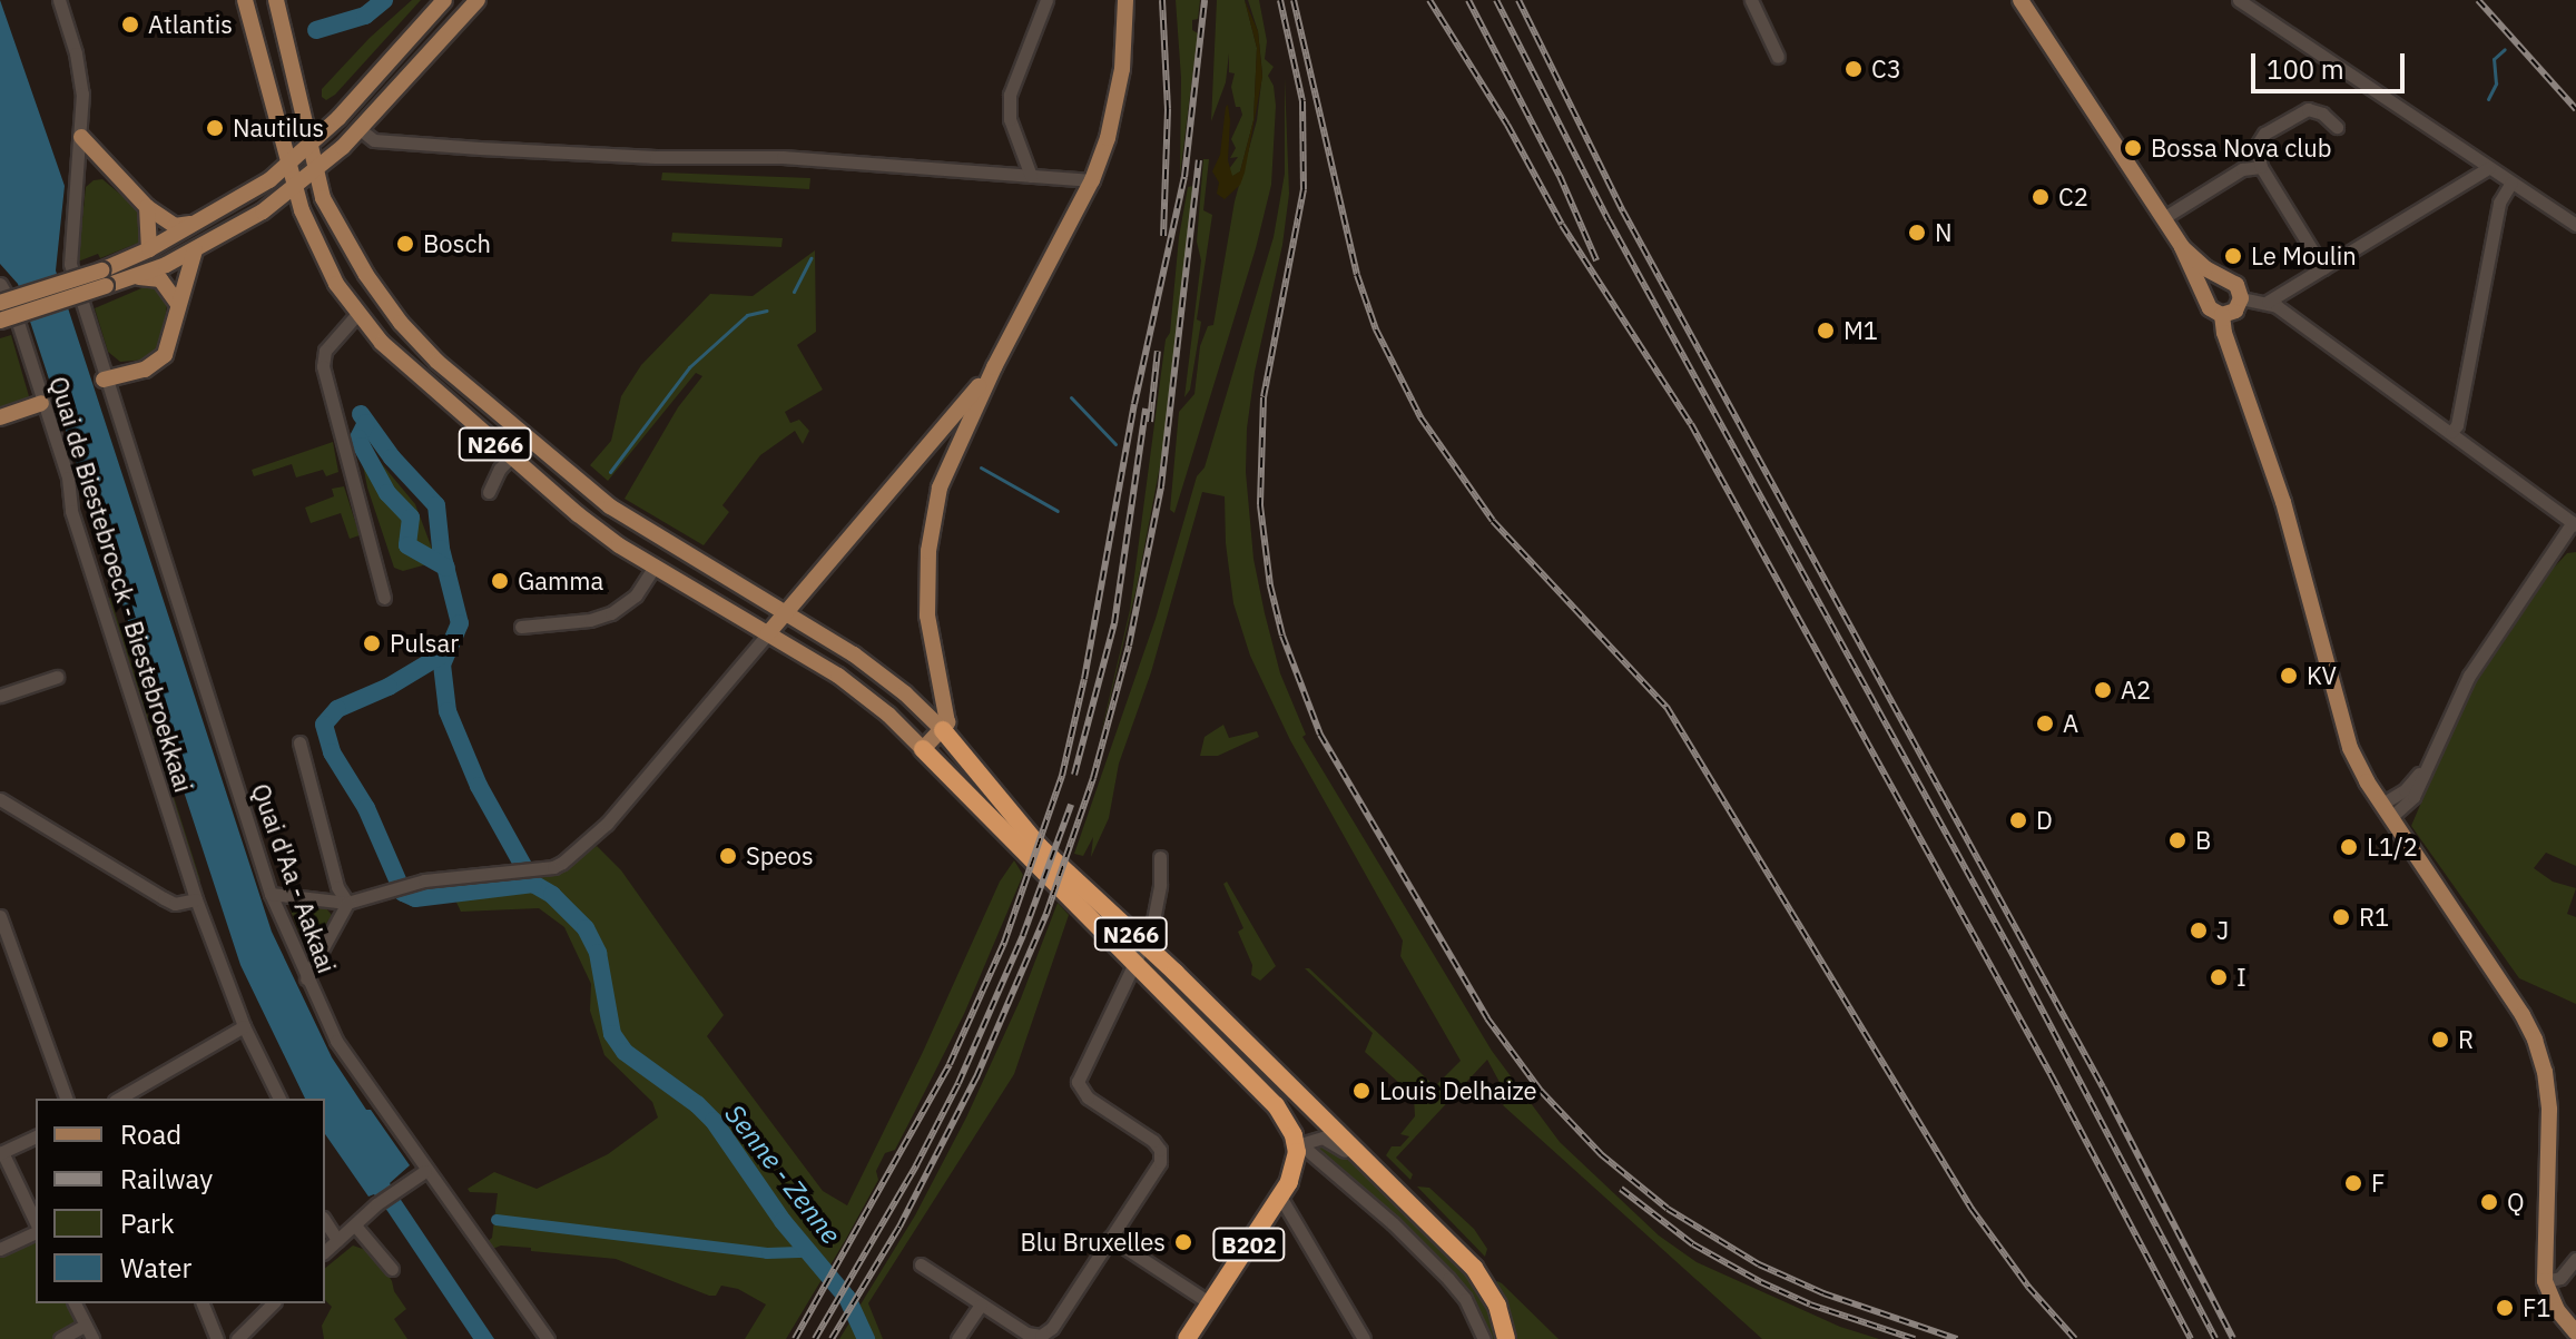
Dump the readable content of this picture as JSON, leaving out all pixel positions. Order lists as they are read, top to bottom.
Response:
{
  "streets": {
    "highway": ["N266", "B202"],
    "street": ["Quai de Biestebroeck - Biestebroekkaai", "Quai d'Aa - Aakaai"]
  },
  "crossings": [
    ["N266", "B202"]
  ],
  "water": ["Senne - Zenne"],
  "places": [
    "Atlantis",
    "C3",
    "Nautilus",
    "Bossa Nova club",
    "C2",
    "N",
    "Bosch",
    "Le Moulin",
    "M1",
    "Gamma",
    "Pulsar",
    "KV",
    "A2",
    "A",
    "D",
    "B",
    "L1/2",
    "Speos",
    "R1",
    "J",
    "I",
    "R",
    "Louis Delhaize",
    "F",
    "Q",
    "Blu Bruxelles",
    "F1"
  ],
  "legend": [
    "Road",
    "Railway",
    "Park",
    "Water"
  ],
  "scale_bar": "100 m"
}
